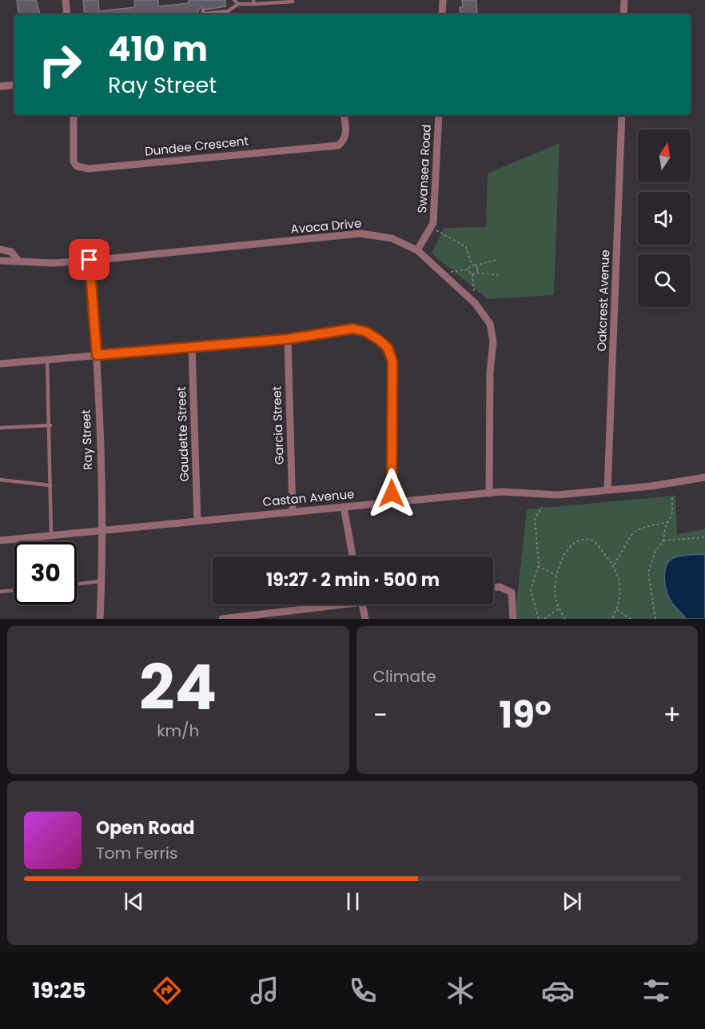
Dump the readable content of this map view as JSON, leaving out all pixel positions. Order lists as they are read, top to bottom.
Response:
{
  "streets": {
    "street": [
      "Dundee Crescent",
      "Swansea Road",
      "Avoca Drive",
      "Oakcrest Avenue",
      "Garcia Street",
      "Gaudette Street",
      "Ray Street",
      "Castan Avenue"
    ]
  },
  "crossings": [
    ["Swansea Road", "Avoca Drive"],
    ["Avoca Drive", "Ray Street"],
    ["Avoca Drive", "Castan Avenue"],
    ["Oakcrest Avenue", "Castan Avenue"],
    ["Garcia Street", "Castan Avenue"],
    ["Gaudette Street", "Castan Avenue"],
    ["Ray Street", "Castan Avenue"]
  ],
  "north": "top",
  "page": {
    "turn": ["410 m", "Ray Street"],
    "limit": "30",
    "trip": "19:27 · 2 min · 500 m",
    "tile": [
      ["24", "km/h"],
      "Climate"
    ],
    "heat": ["−", "19°", "+"],
    "song": ["Open Road", "Tom Ferris"],
    "tabs": "19:25"
  }
}
